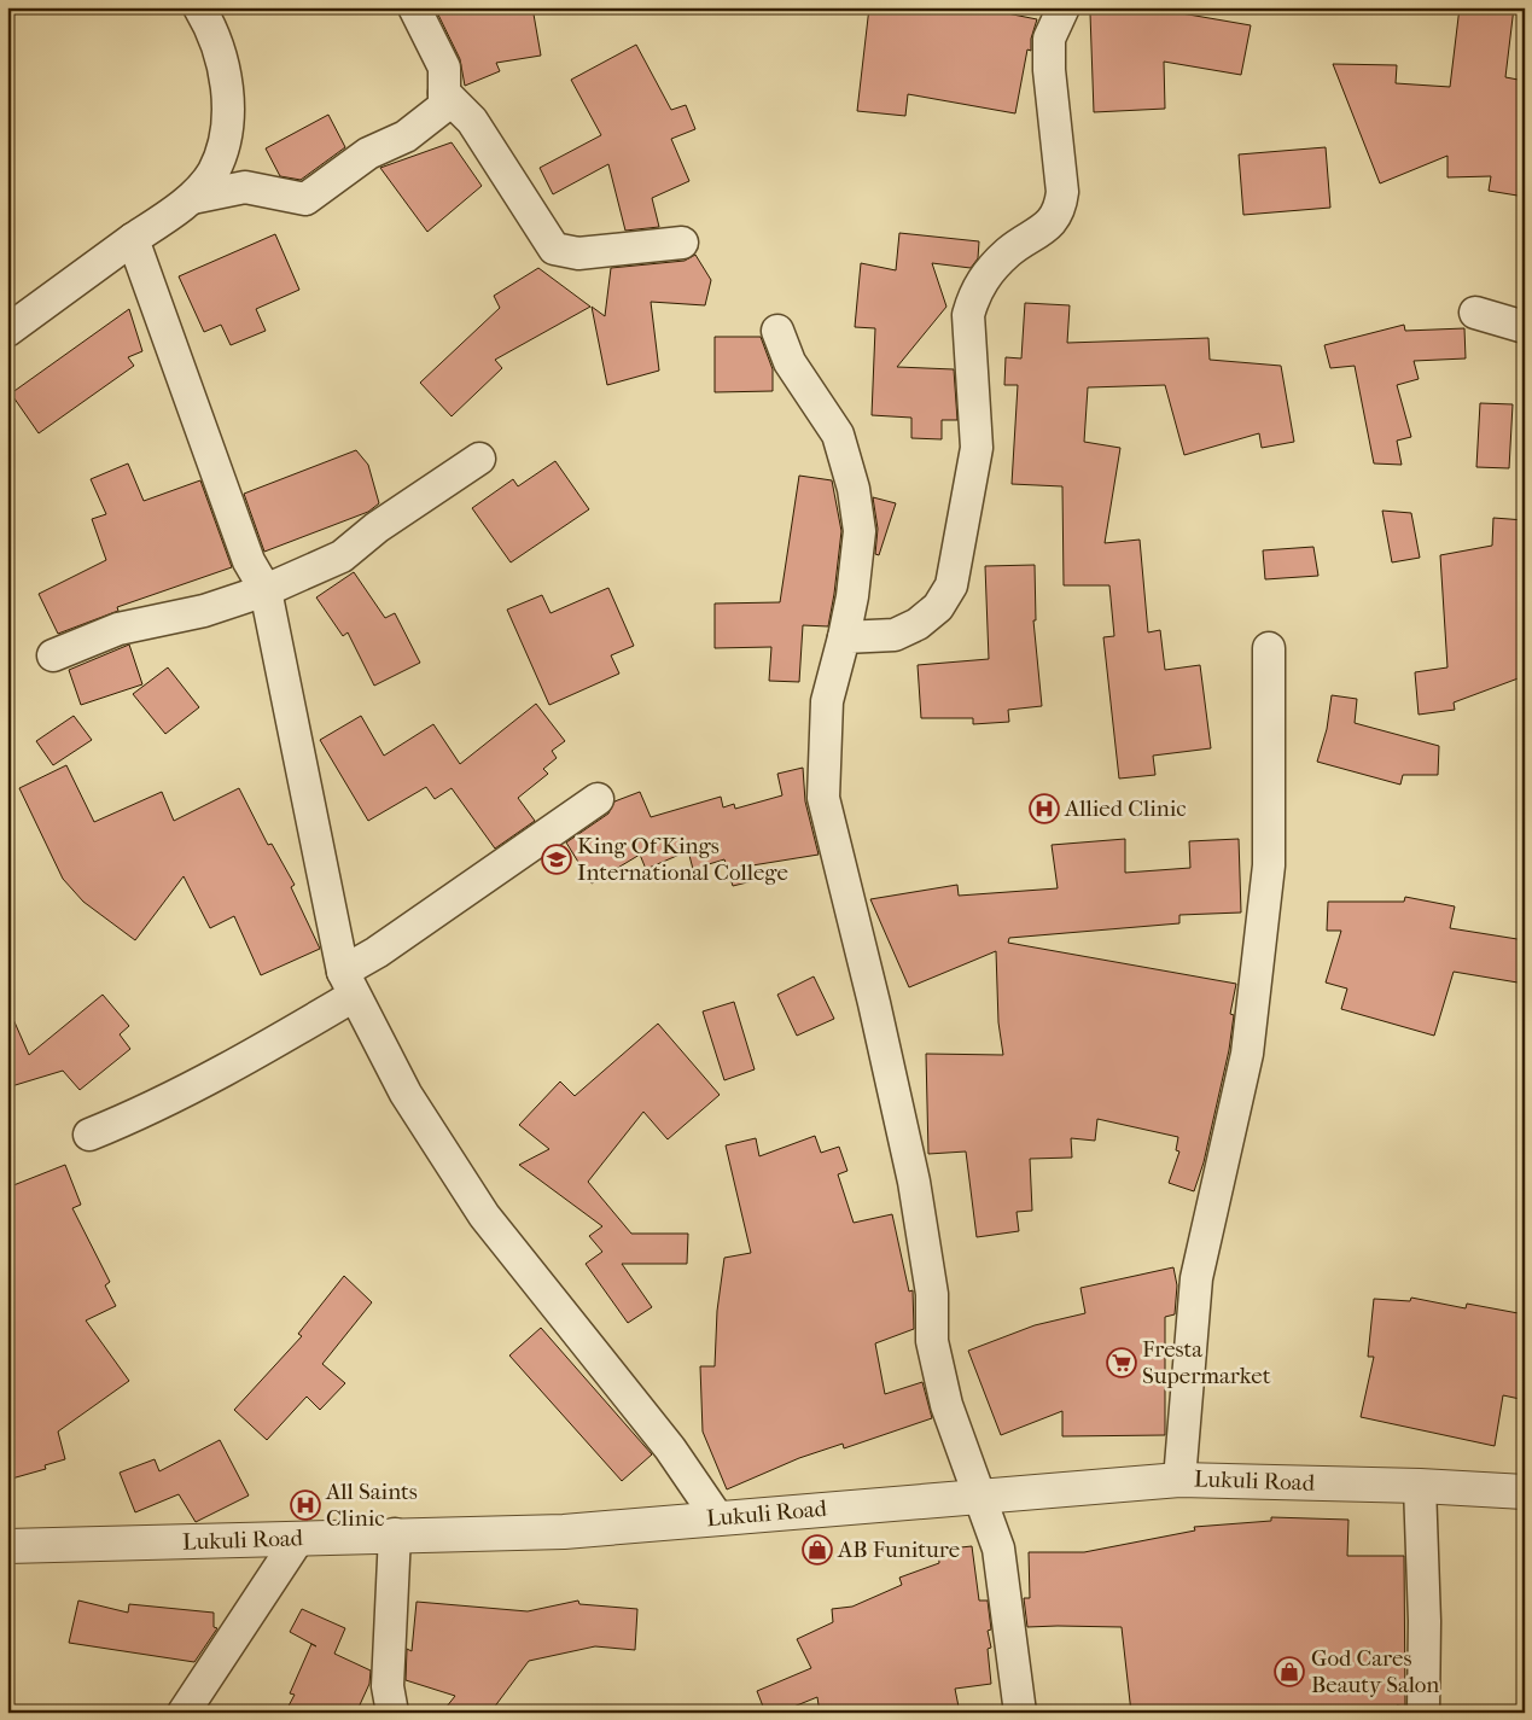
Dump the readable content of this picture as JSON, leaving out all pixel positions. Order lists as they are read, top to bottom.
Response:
{
  "streets": {
    "street": ["Lukuli Road"]
  },
  "places": {
    "hospital": ["Allied Clinic", "All Saints Clinic"],
    "school or university": ["King Of Kings International College"],
    "supermarket": ["Fresta Supermarket"],
    "shop": ["AB Funiture", "God Cares Beauty Salon"]
  }
}
